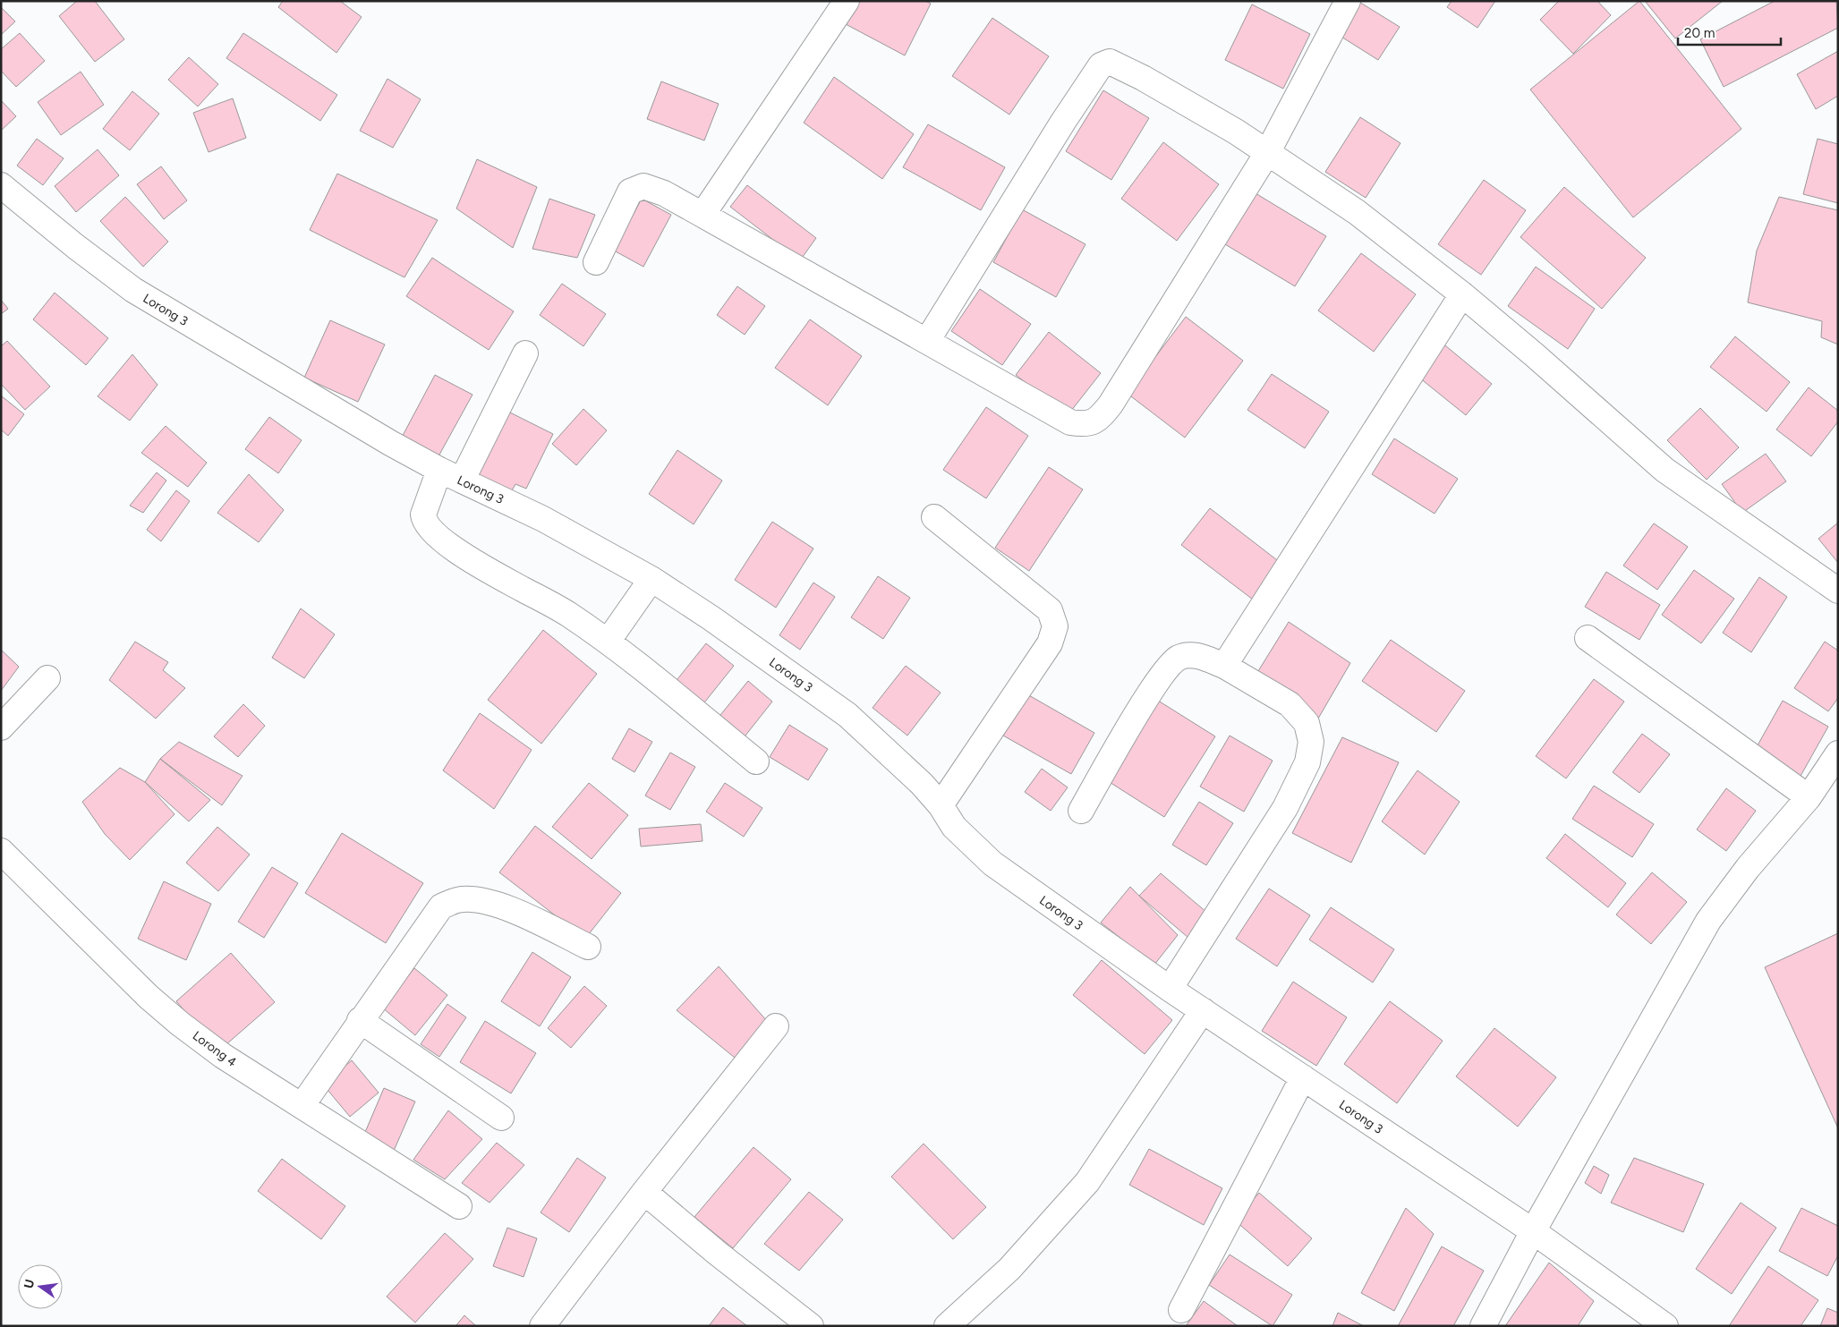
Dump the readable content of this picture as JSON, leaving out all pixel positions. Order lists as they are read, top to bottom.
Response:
{
  "streets": {
    "street": ["Lorong 3", "Lorong 4"]
  },
  "scale_bar": "20 m",
  "north": "left"
}
